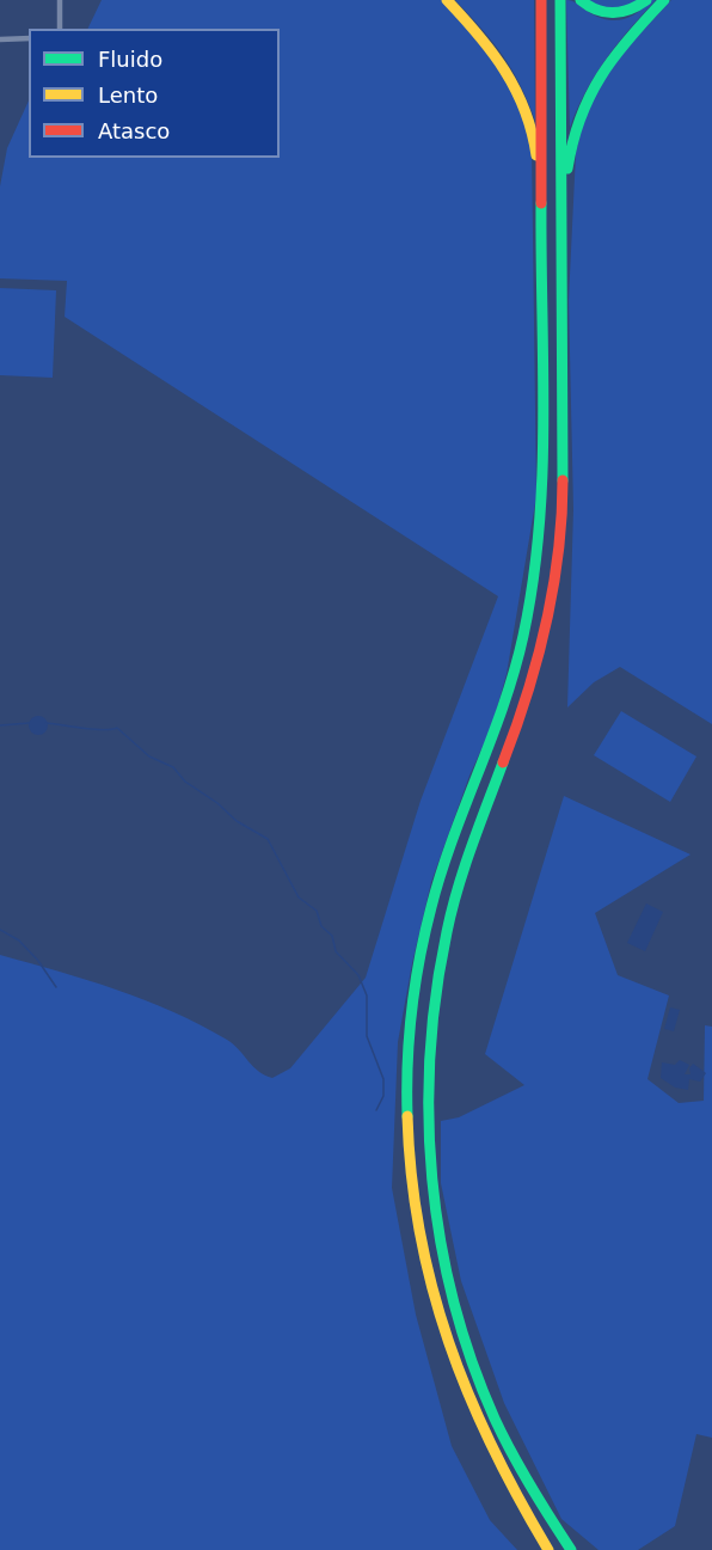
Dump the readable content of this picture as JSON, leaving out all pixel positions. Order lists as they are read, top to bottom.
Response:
{
  "legend": ["Fluido", "Lento", "Atasco"]
}
